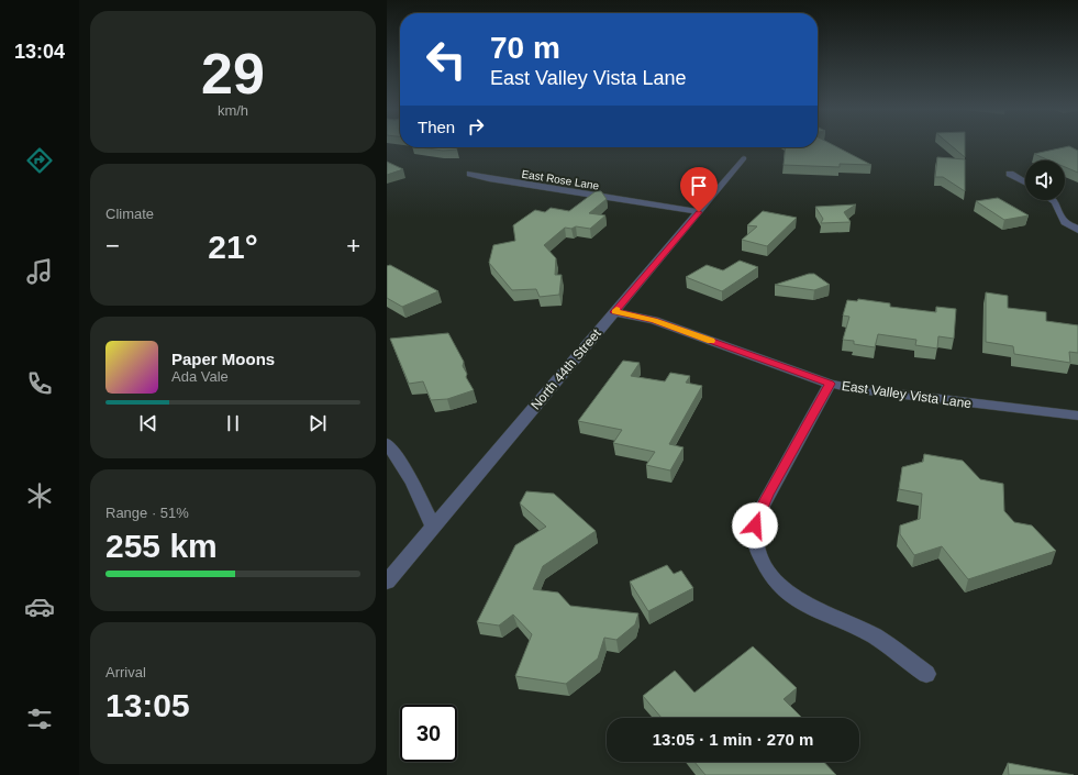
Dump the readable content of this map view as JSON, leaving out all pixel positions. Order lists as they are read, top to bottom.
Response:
{
  "streets": {
    "street": ["East Rose Lane", "North 44th Street", "East Valley Vista Lane"]
  },
  "crossings": [
    ["East Rose Lane", "North 44th Street"],
    ["North 44th Street", "East Valley Vista Lane"]
  ],
  "page": {
    "tabs": "13:04",
    "tile": [
      ["29", "km/h"],
      "Climate",
      ["Range · 51%", "255 km"],
      ["Arrival", "13:05"]
    ],
    "turn": ["70 m", "East Valley Vista Lane"],
    "then": "Then",
    "heat": ["−", "21°", "+"],
    "song": ["Paper Moons", "Ada Vale"],
    "limit": "30",
    "trip": "13:05 · 1 min · 270 m"
  }
}
